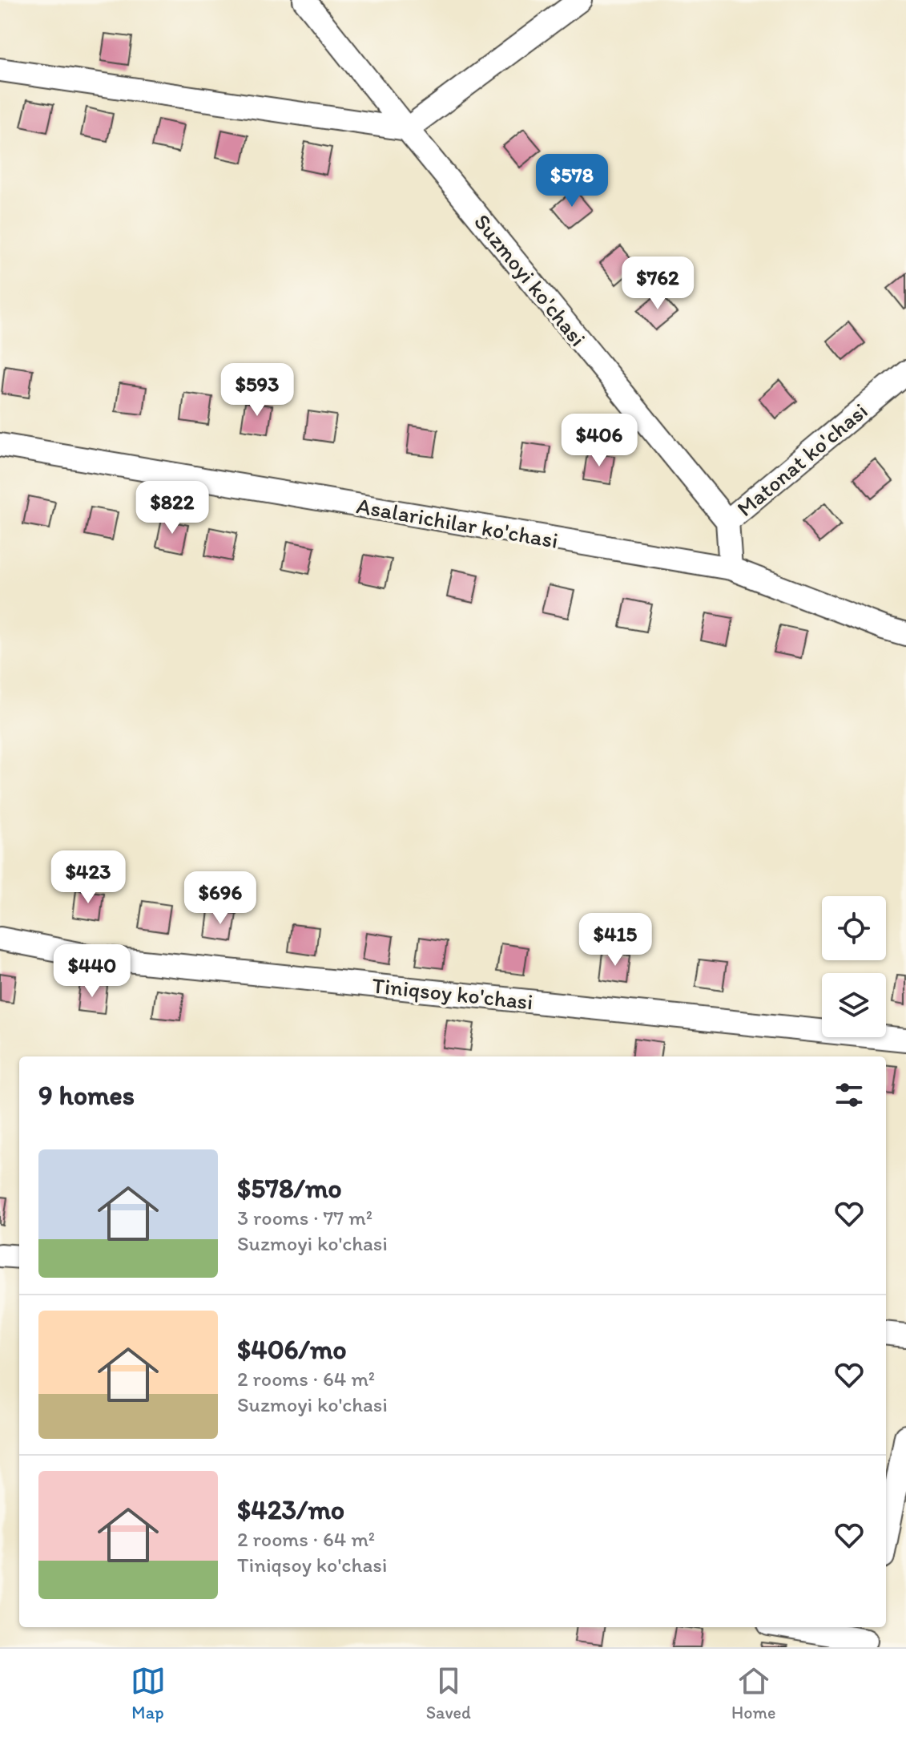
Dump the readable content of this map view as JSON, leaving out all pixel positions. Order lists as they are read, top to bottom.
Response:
{
  "streets": {
    "street": [
      "Suzmoyi ko'chasi",
      "Matonat ko'chasi",
      "Asalarichilar ko'chasi",
      "Tiniqsoy ko'chasi"
    ]
  },
  "crossings": [
    ["Suzmoyi ko'chasi", "Matonat ko'chasi"]
  ],
  "page": {
    "price": [
      "$578",
      "$762",
      "$593",
      "$406",
      "$822",
      "$423",
      "$696",
      "$415",
      "$440"
    ],
    "heading": "9 homes",
    "list": [
      {
        "name": "$578/mo",
        "note": "3 rooms · 77 m² · Suzmoyi ko'chasi"
      },
      {
        "name": "$406/mo",
        "note": "2 rooms · 64 m² · Suzmoyi ko'chasi"
      },
      {
        "name": "$423/mo",
        "note": "2 rooms · 64 m² · Tiniqsoy ko'chasi"
      }
    ],
    "tabs": ["Map", "Saved", "Home"]
  }
}
